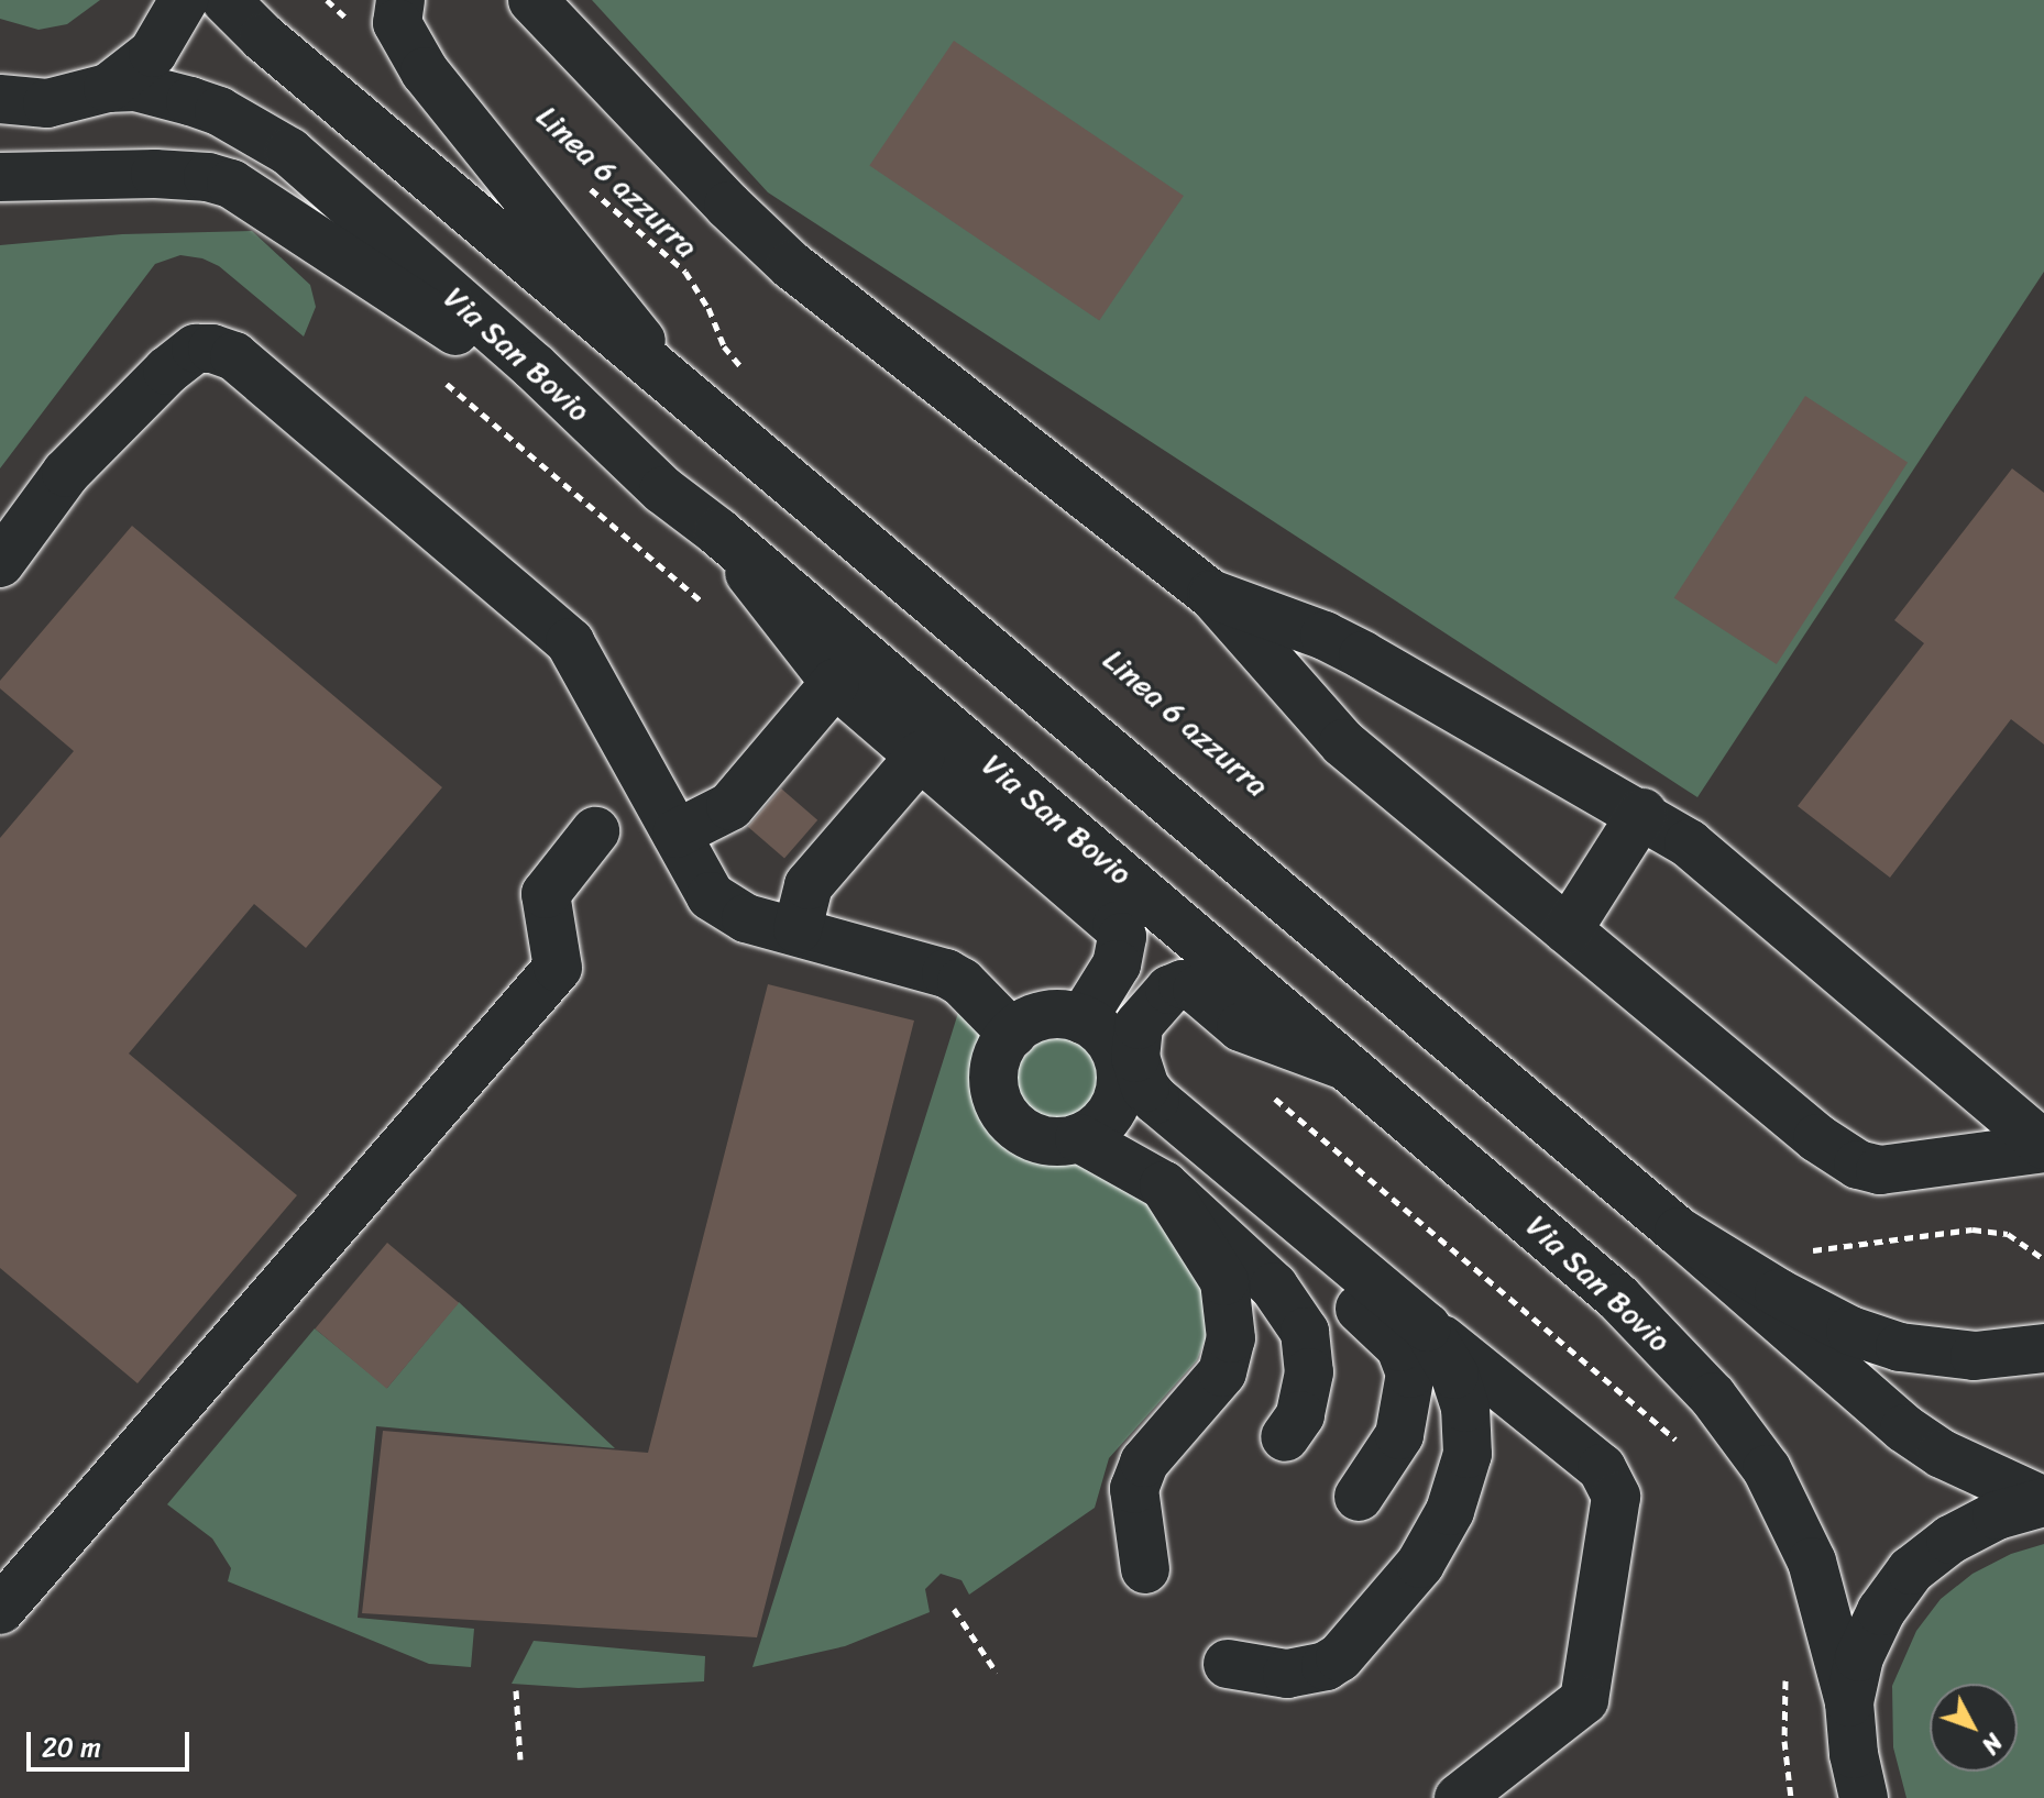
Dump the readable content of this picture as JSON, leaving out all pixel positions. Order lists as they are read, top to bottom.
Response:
{
  "streets": {
    "main road": ["Via San Bovio"],
    "path": ["Linea 6 azzurra"]
  },
  "scale_bar": "20 m",
  "north": "bottom right"
}
